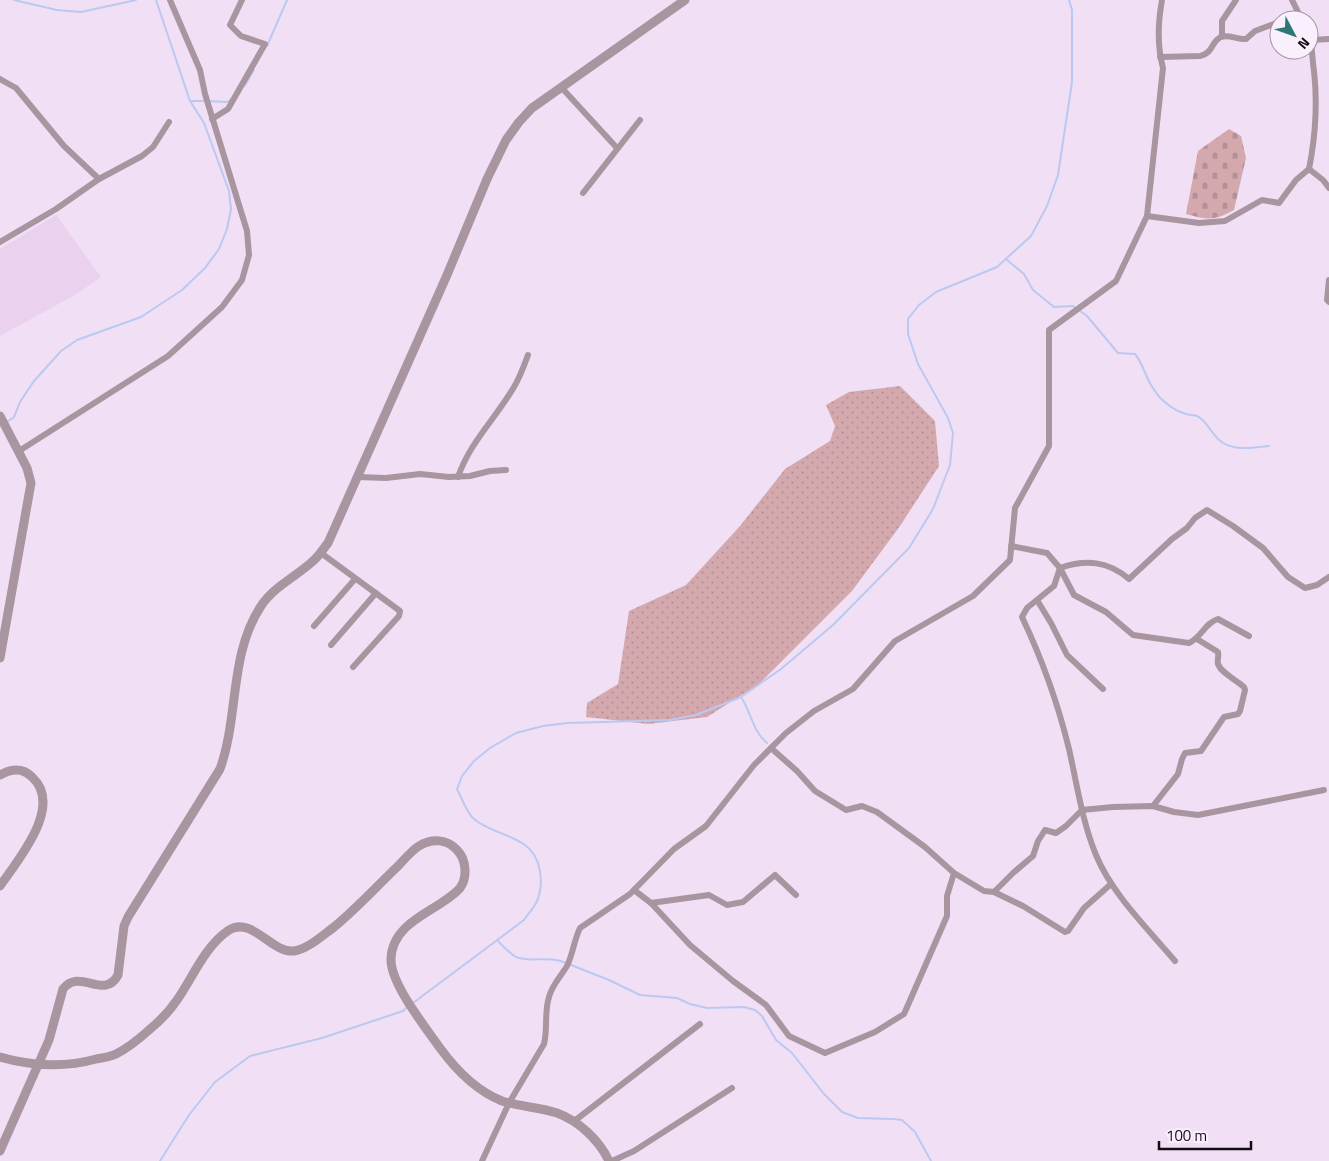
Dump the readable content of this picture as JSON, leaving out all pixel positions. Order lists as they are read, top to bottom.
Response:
{
  "scale_bar": "100 m",
  "north": "bottom right"
}
